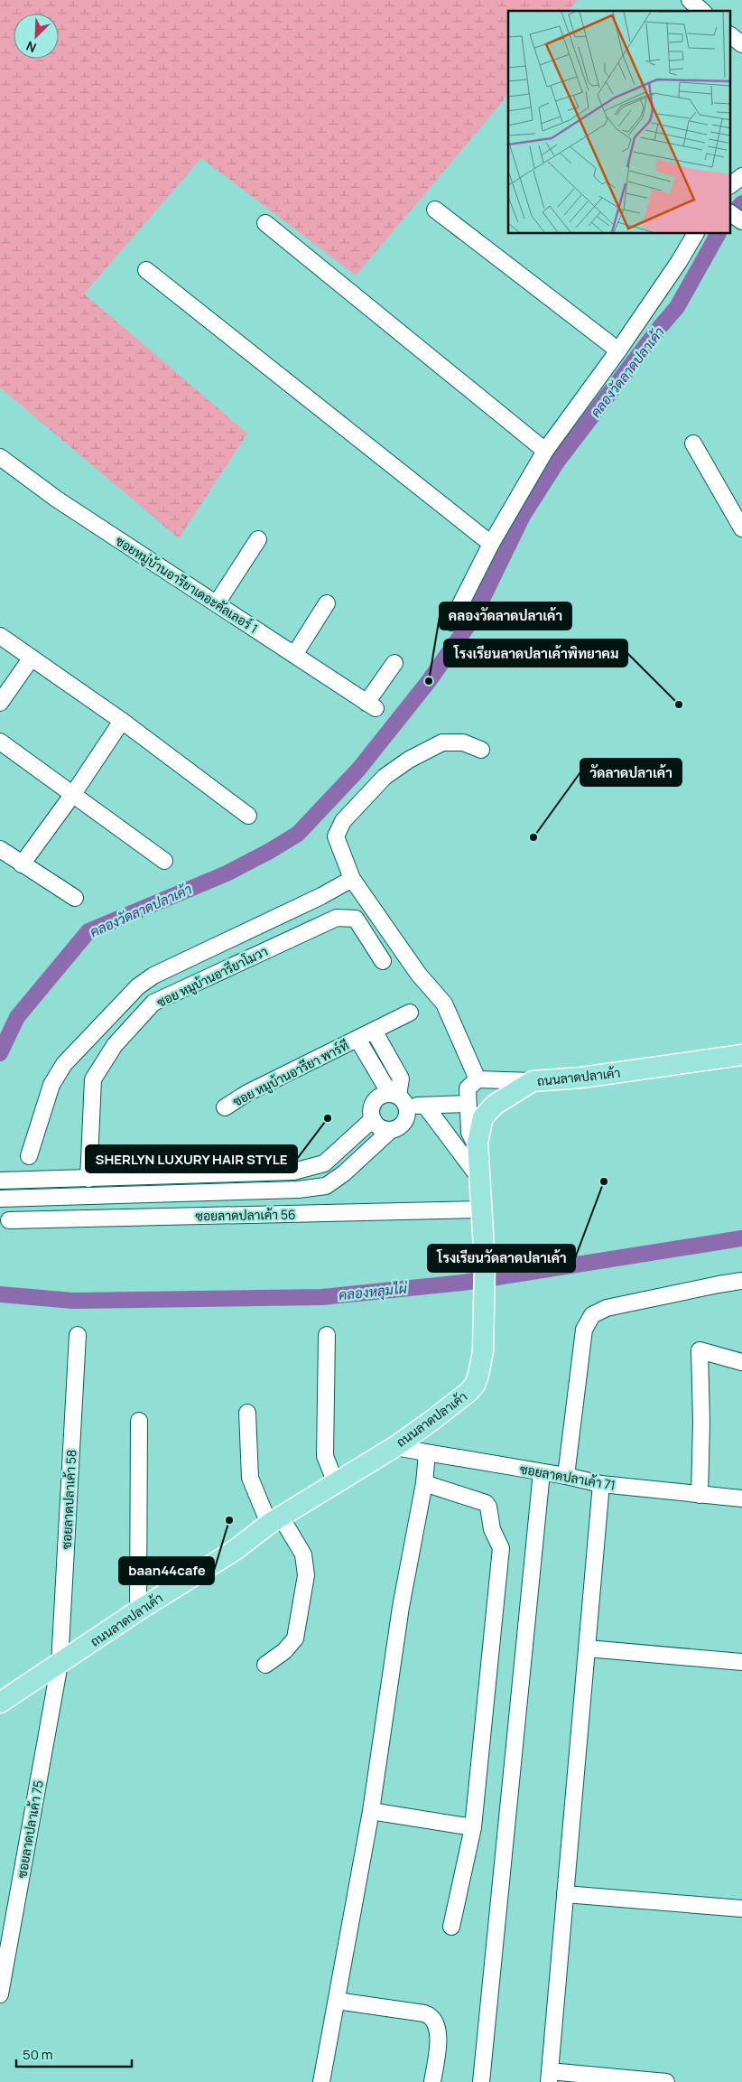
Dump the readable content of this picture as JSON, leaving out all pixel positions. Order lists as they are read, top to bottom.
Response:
{
  "streets": {
    "main road": ["ถนนลาดปลาเค้า"],
    "street": [
      "ซอยหมู่บ้านอารียาเดอะคัลเลอร์ 1",
      "ซอย หมูบ้านอารียาโมวา",
      "ซอย หมูบ้านอารียา พาร์ที",
      "ซอยลาดปลาเค้า 56",
      "ซอยลาดปลาเค้า 71",
      "ซอยลาดปลาเค้า 58",
      "ซอยลาดปลาเค้า 75"
    ]
  },
  "crossings": [
    ["ถนนลาดปลาเค้า", "ซอยลาดปลาเค้า 56"],
    ["ถนนลาดปลาเค้า", "ซอยลาดปลาเค้า 71"],
    ["ถนนลาดปลาเค้า", "ซอยลาดปลาเค้า 58"],
    ["ถนนลาดปลาเค้า", "ซอยลาดปลาเค้า 75"],
    ["ซอยลาดปลาเค้า 58", "ซอยลาดปลาเค้า 75"]
  ],
  "water": ["คลองวัดลาดปลาเค้า", "คลองหลุมไผ่"],
  "places": [
    "คลองวัดลาดปลาเค้า",
    "โรงเรียนลาดปลาเค้าพิทยาคม",
    "วัดลาดปลาเค้า",
    "SHERLYN LUXURY HAIR STYLE",
    "โรงเรียนวัดลาดปลาเค้า",
    "baan44cafe"
  ],
  "scale_bar": "50 m",
  "north": "bottom left"
}
